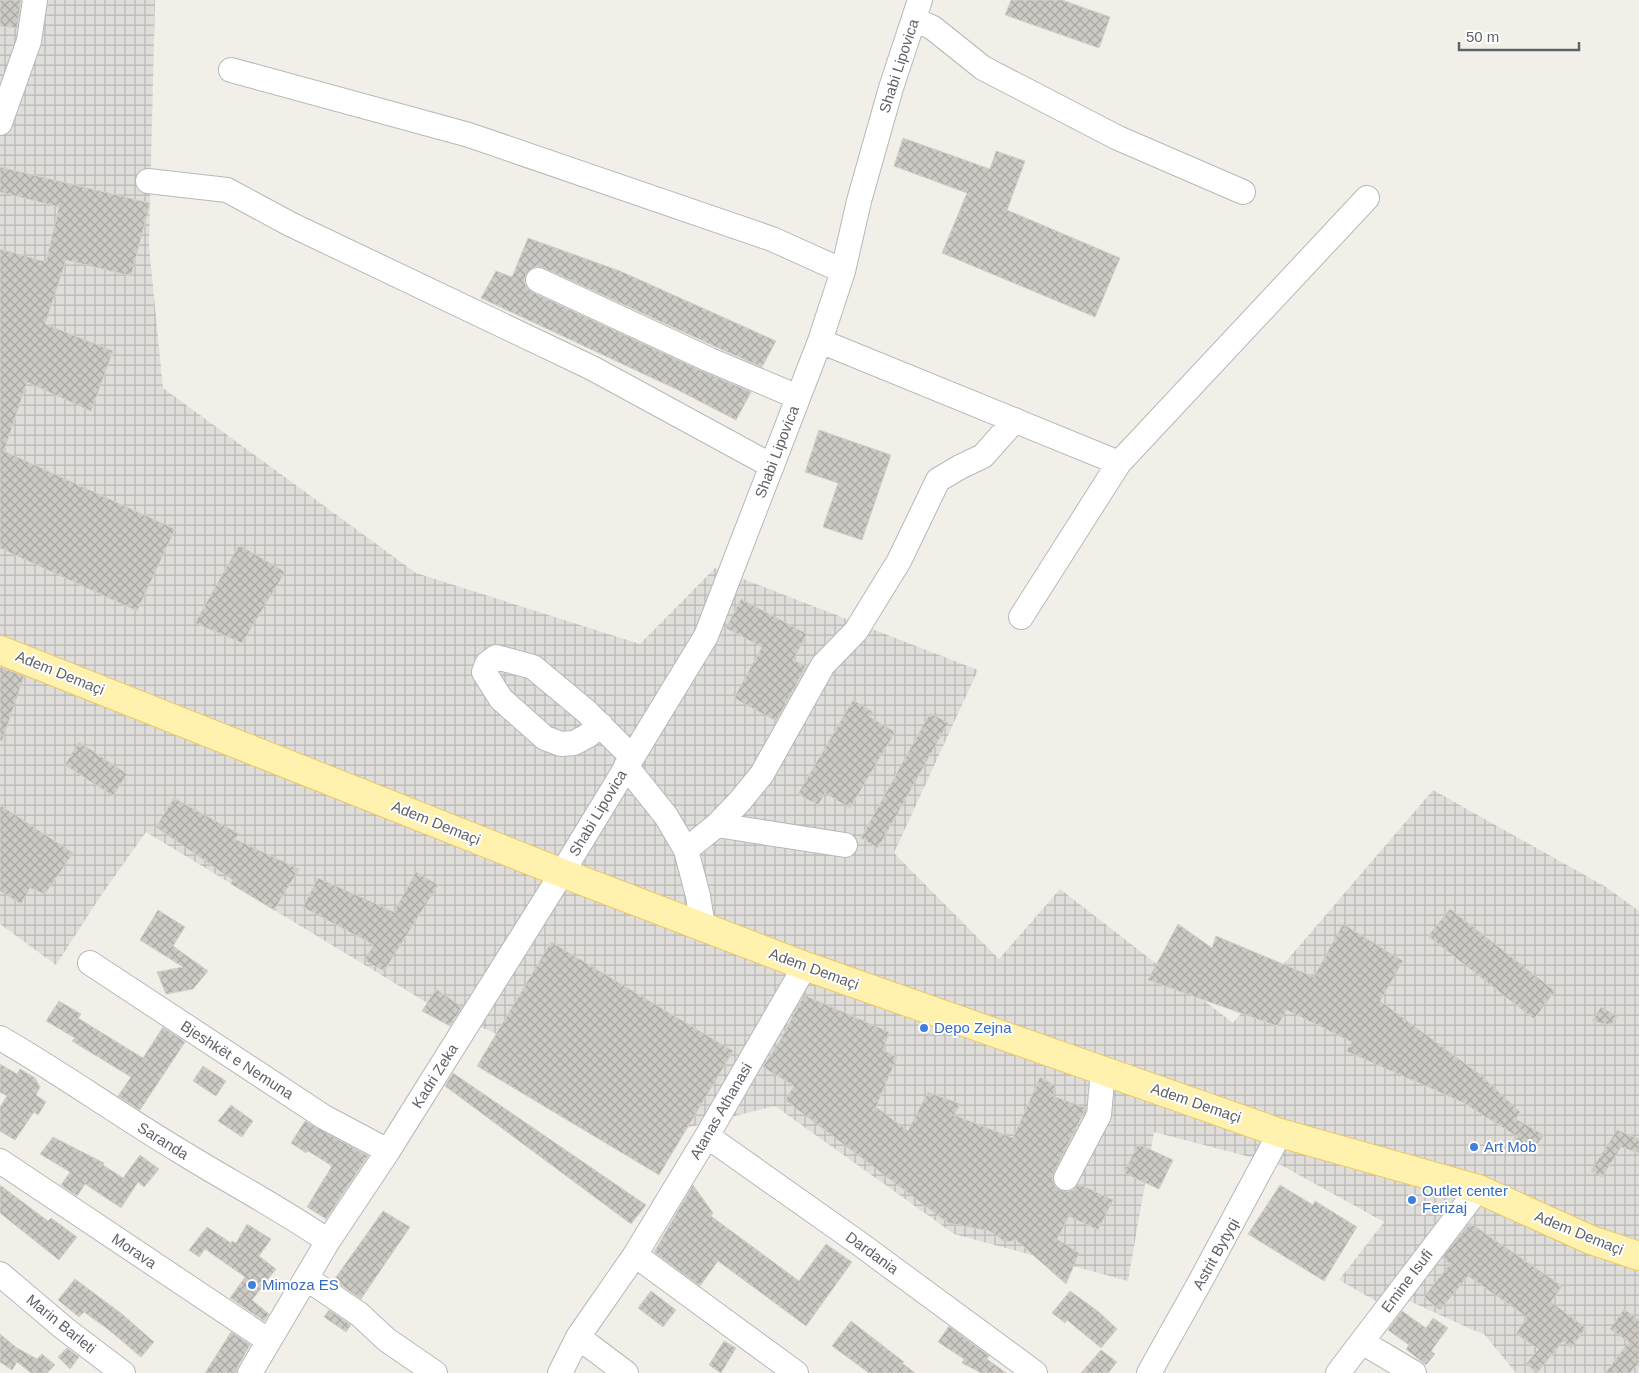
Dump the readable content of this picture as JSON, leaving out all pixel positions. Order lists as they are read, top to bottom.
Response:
{
  "streets": {
    "main road": ["Adem Demaçi"],
    "street": [
      "Shabi Lipovica",
      "Bjeshkët e Nemuna",
      "Kadri Zeka",
      "Atanas Athanasi",
      "Saranda",
      "Morava",
      "Dardania",
      "Astrit Bytyqi",
      "Emine Isufi",
      "Marin Barleti"
    ]
  },
  "crossings": [
    ["Shabi Lipovica", "Adem Demaçi"],
    ["Shabi Lipovica", "Kadri Zeka"],
    ["Adem Demaçi", "Kadri Zeka"],
    ["Adem Demaçi", "Atanas Athanasi"],
    ["Adem Demaçi", "Astrit Bytyqi"],
    ["Adem Demaçi", "Emine Isufi"],
    ["Bjeshkët e Nemuna", "Kadri Zeka"],
    ["Kadri Zeka", "Saranda"],
    ["Kadri Zeka", "Morava"],
    ["Atanas Athanasi", "Dardania"]
  ],
  "places": [
    "Depo Zejna",
    "Art Mob",
    "Outlet center Ferizaj",
    "Mimoza ES"
  ],
  "scale_bar": "50 m"
}
